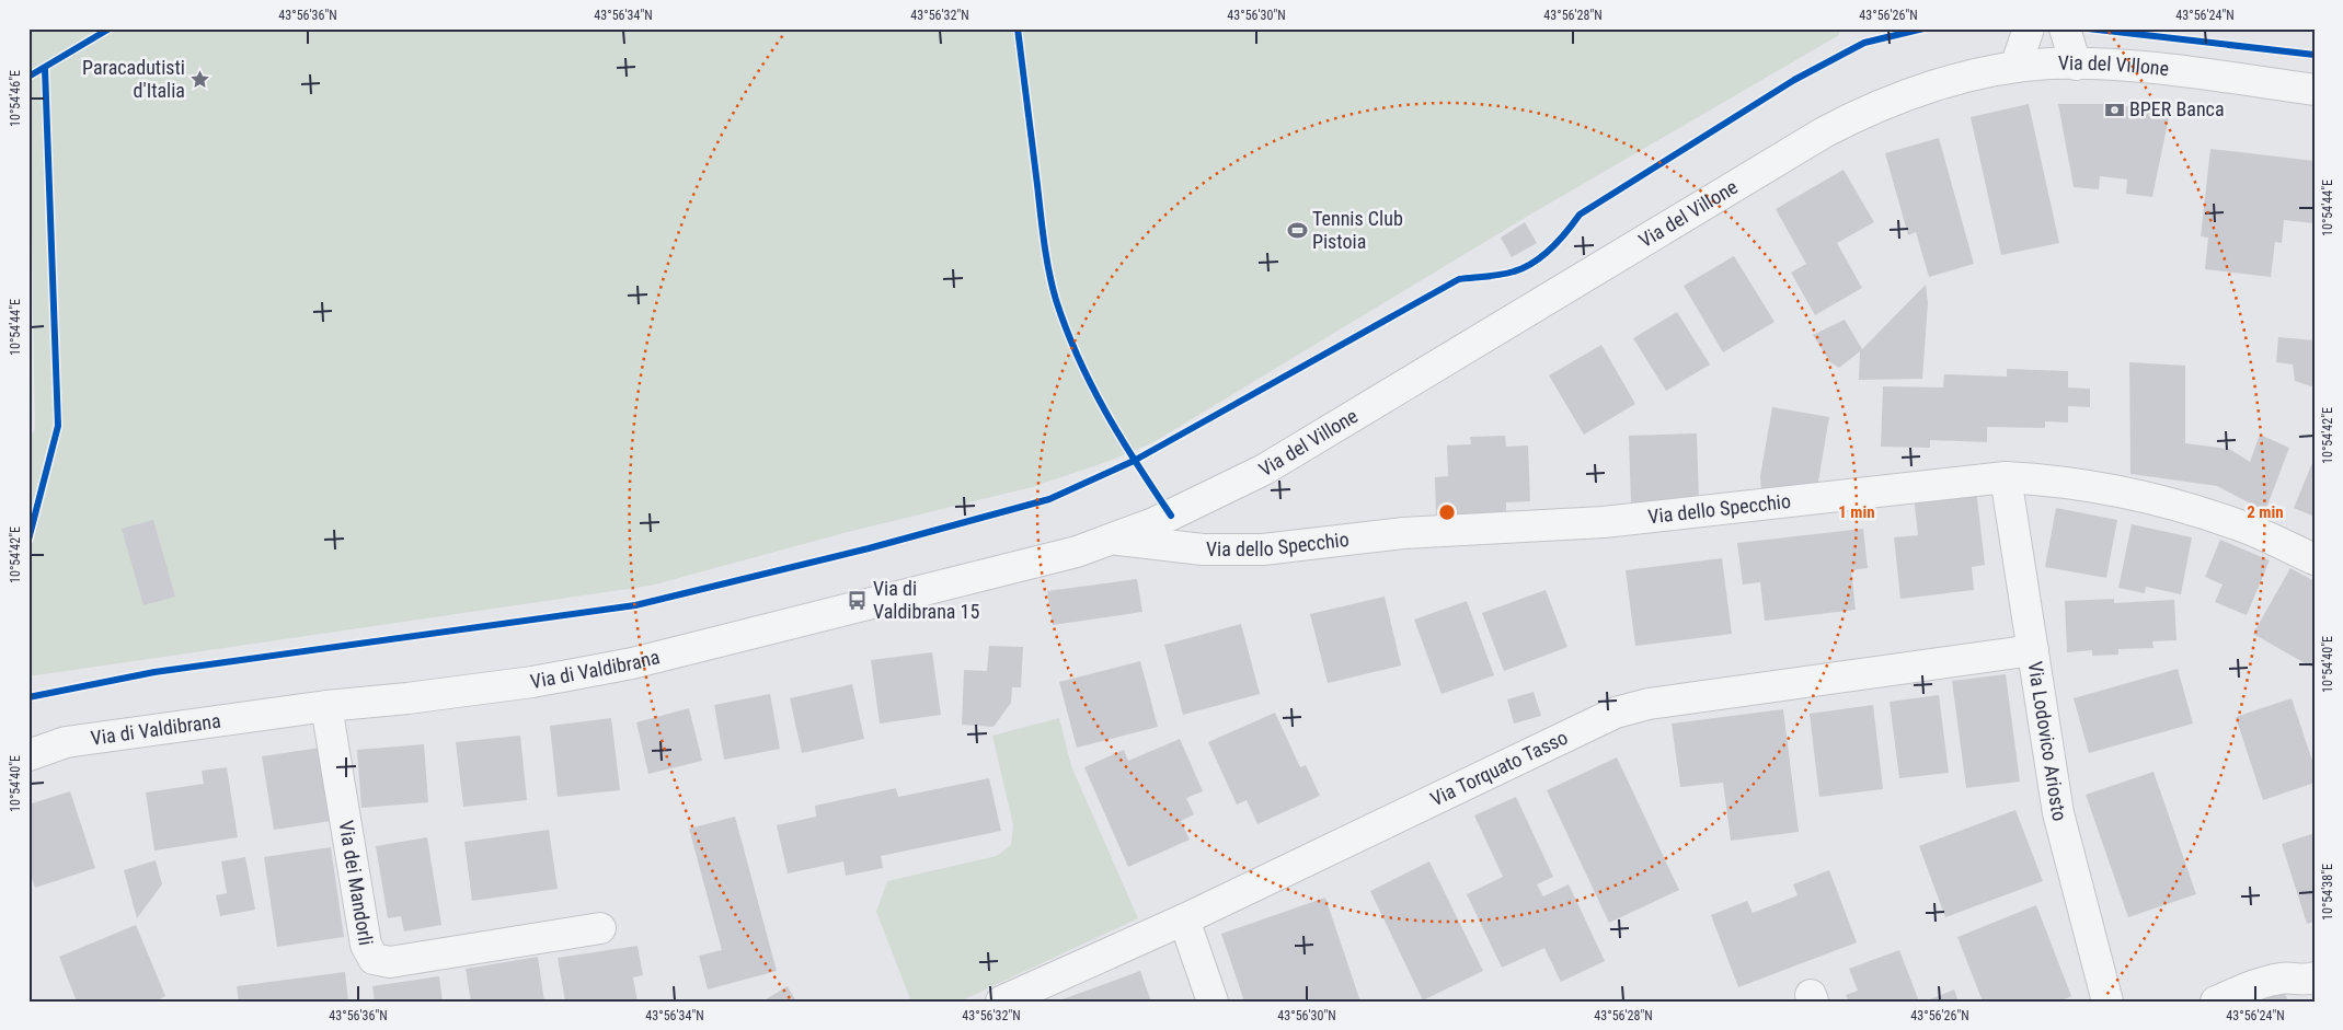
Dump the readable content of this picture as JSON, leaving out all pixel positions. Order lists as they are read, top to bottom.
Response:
{
  "streets": {
    "street": [
      "Via del Villone",
      "Via dello Specchio",
      "Via di Valdibrana",
      "Via Lodovico Ariosto",
      "Via Torquato Tasso",
      "Via dei Mandorli"
    ]
  },
  "crossings": [
    ["Via del Villone", "Via dello Specchio"],
    ["Via del Villone", "Via di Valdibrana"],
    ["Via dello Specchio", "Via di Valdibrana"],
    ["Via dello Specchio", "Via Lodovico Ariosto"],
    ["Via di Valdibrana", "Via dei Mandorli"],
    ["Via Lodovico Ariosto", "Via Torquato Tasso"]
  ],
  "places": {
    "place": ["Paracadutisti d'Italia"],
    "bank": ["BPER Banca"],
    "sports": ["Tennis Club Pistoia"],
    "bus stop": ["Via di Valdibrana 15"]
  },
  "coordinates": [
    "43°56'36\"N",
    "43°56'34\"N",
    "43°56'32\"N",
    "43°56'30\"N",
    "43°56'28\"N",
    "43°56'26\"N",
    "43°56'24\"N",
    "10°54'46\"E",
    "10°54'44\"E",
    "10°54'42\"E",
    "10°54'40\"E",
    "10°54'38\"E"
  ],
  "rings": ["1 min", "2 min"]
}
